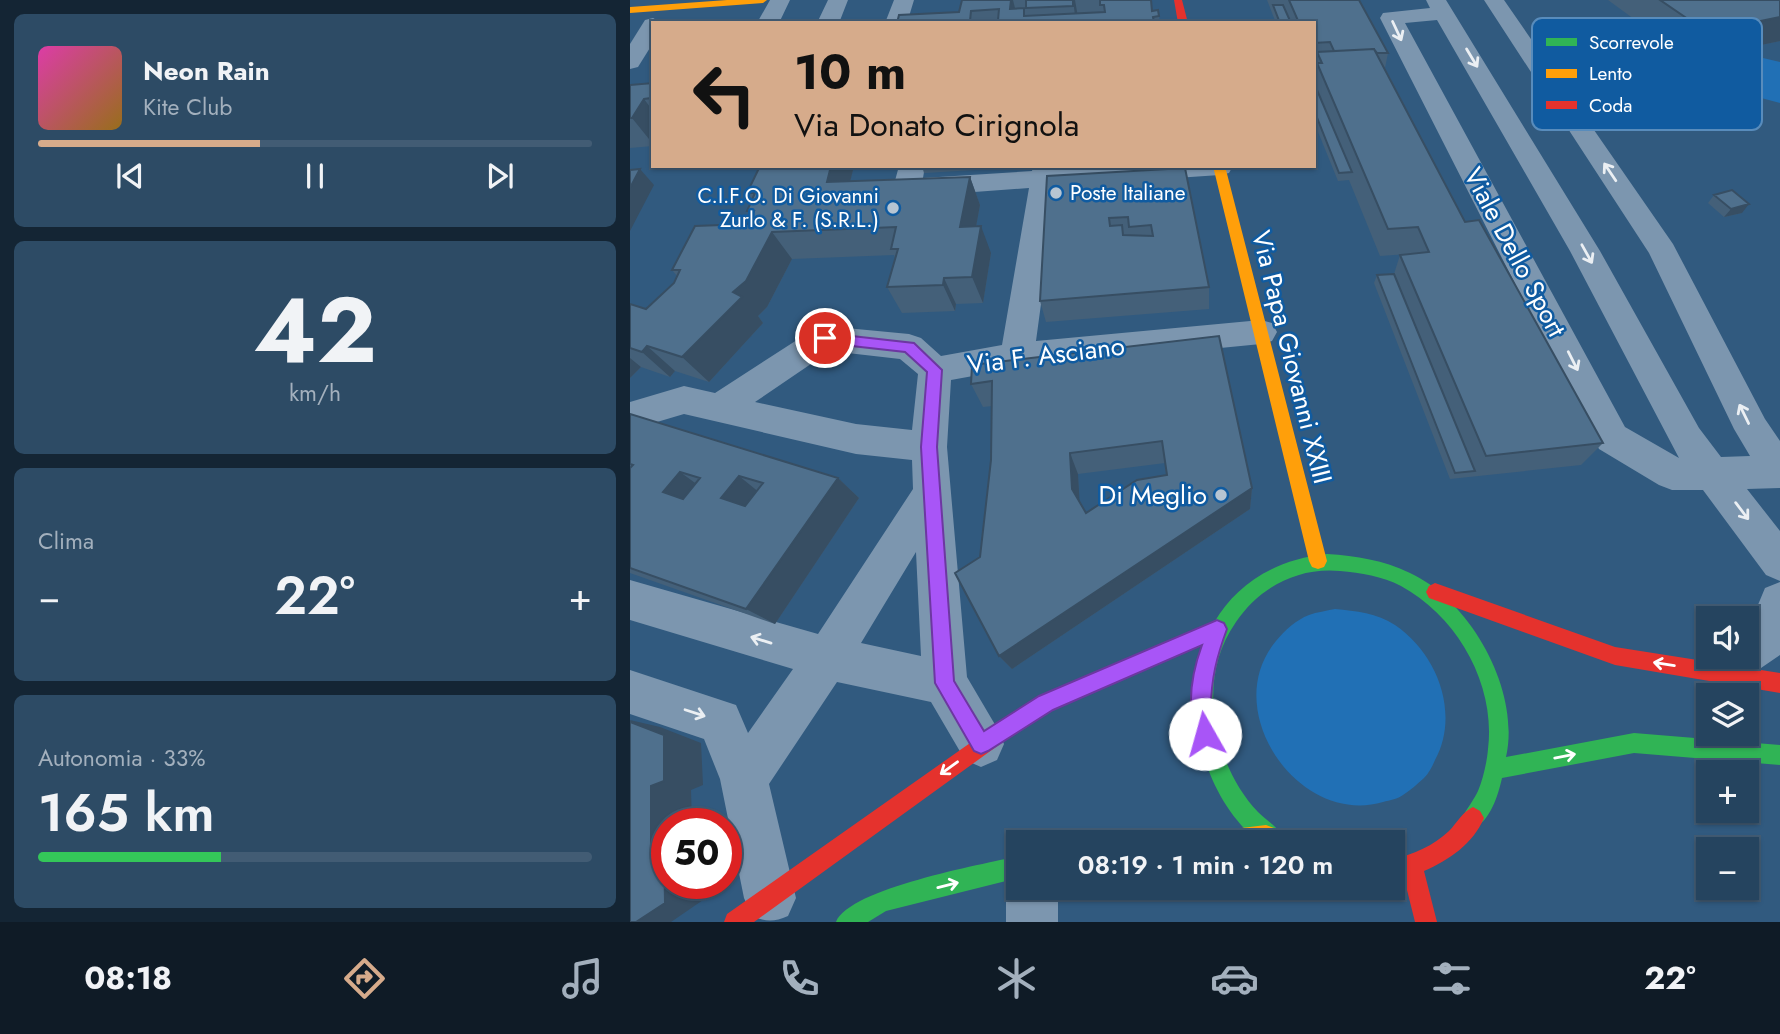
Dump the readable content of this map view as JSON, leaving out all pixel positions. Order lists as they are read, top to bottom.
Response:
{
  "streets": {
    "main road": ["Via Papa Giovanni XXIII"],
    "street": ["Viale Dello Sport", "Via F. Asciano"]
  },
  "crossings": [
    ["Via F. Asciano", "Via Papa Giovanni XXIII"]
  ],
  "places": ["Poste Italiane", "C.I.F.O. Di Giovanni Zurlo & F. (S.R.L.)", "Di Meglio"],
  "legend": ["Scorrevole", "Lento", "Coda"],
  "page": {
    "turn": ["10 m", "Via Donato Cirignola"],
    "song": ["Neon Rain", "Kite Club"],
    "tile": [
      ["42", "km/h"],
      "Clima",
      ["Autonomia · 33%", "165 km"]
    ],
    "heat": ["−", "22°", "+"],
    "map_buttons": ["+", "−"],
    "limit": "50",
    "trip": "08:19 · 1 min · 120 m",
    "tabs": ["08:18", "22°"]
  }
}
